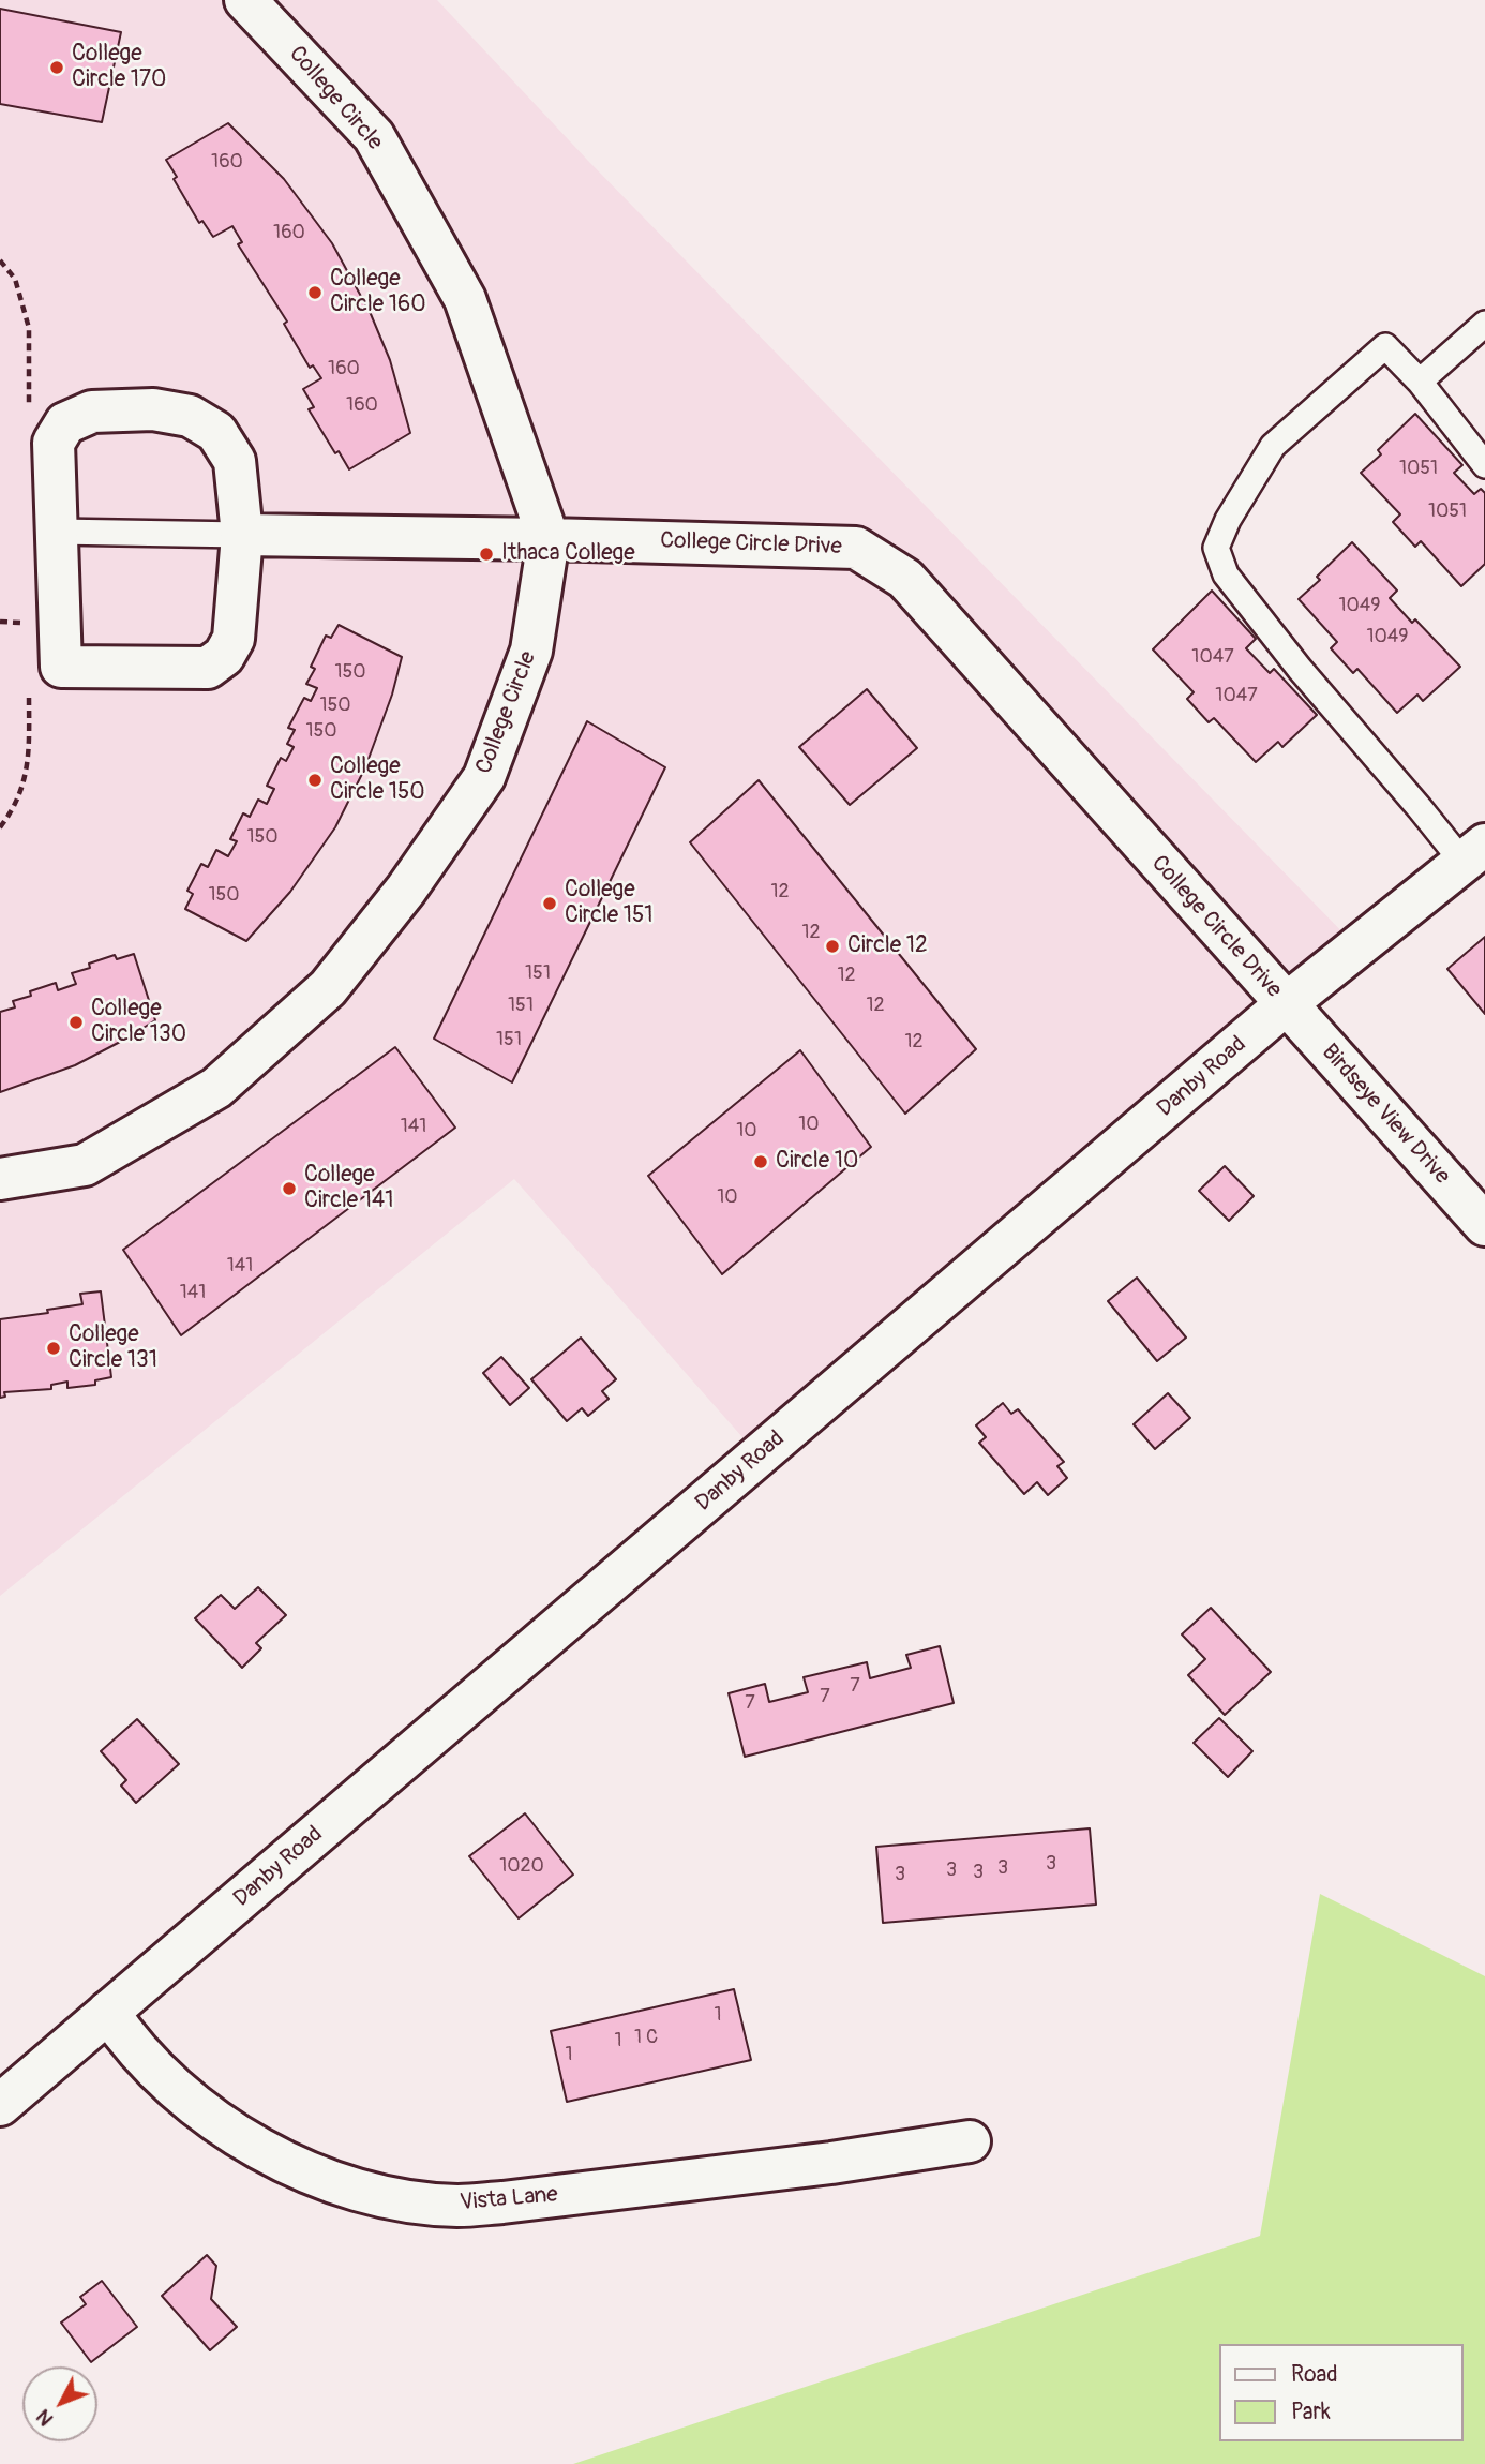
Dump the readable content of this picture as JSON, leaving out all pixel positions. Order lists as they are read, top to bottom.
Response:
{
  "streets": {
    "street": [
      "College Circle",
      "College Circle Drive",
      "Danby Road",
      "Birdseye View Drive",
      "Vista Lane"
    ]
  },
  "crossings": [
    ["College Circle", "College Circle Drive"],
    ["College Circle Drive", "Danby Road"],
    ["College Circle Drive", "Birdseye View Drive"],
    ["Danby Road", "Birdseye View Drive"],
    ["Danby Road", "Vista Lane"]
  ],
  "places": [
    "College Circle 170",
    "College Circle 160",
    "Ithaca College",
    "College Circle 150",
    "College Circle 151",
    "Circle 12",
    "College Circle 130",
    "Circle 10",
    "College Circle 141",
    "College Circle 131"
  ],
  "house_numbers": [
    "160",
    "160",
    "160",
    "160",
    "1051",
    "1051",
    "1049",
    "1049",
    "1047",
    "150",
    "1047",
    "150",
    "150",
    "150",
    "12",
    "150",
    "12",
    "151",
    "12",
    "151",
    "12",
    "151",
    "12",
    "10",
    "141",
    "10",
    "10",
    "141",
    "141",
    "7",
    "7",
    "7",
    "3",
    "1020",
    "3",
    "3",
    "3",
    "3",
    "1",
    "1 C",
    "1",
    "1"
  ],
  "legend": ["Road", "Park"],
  "north": "bottom left"
}
